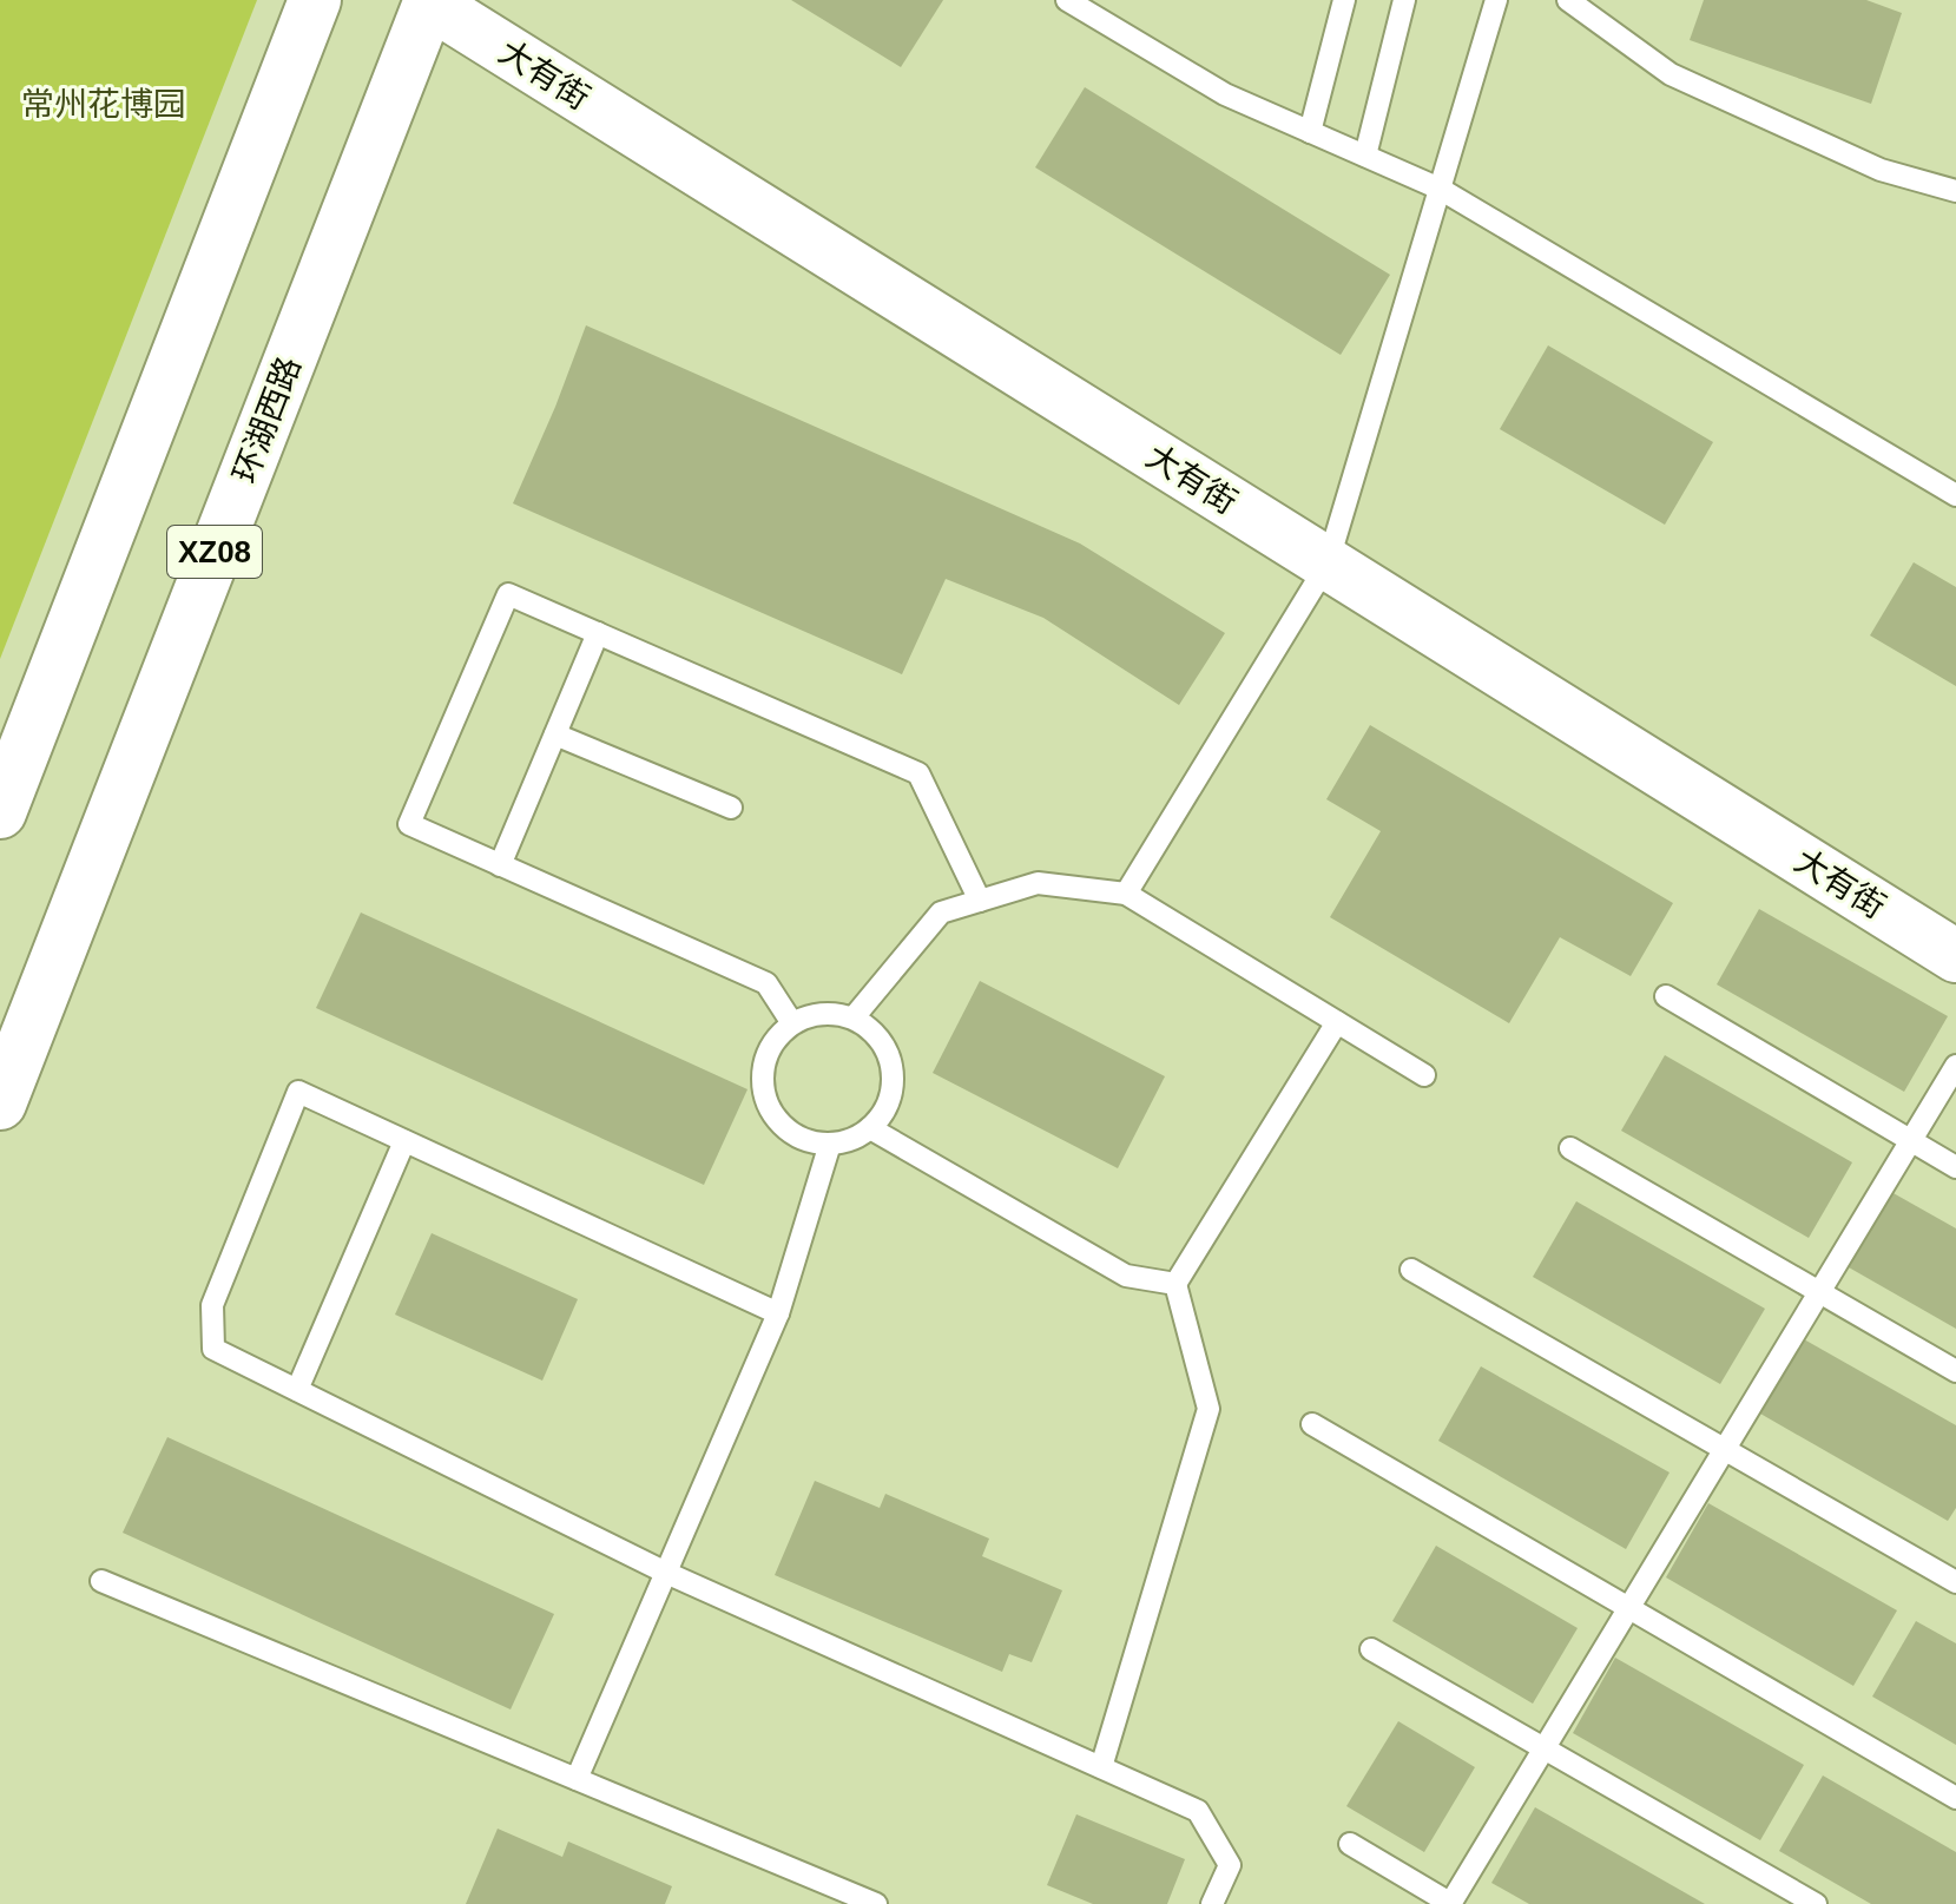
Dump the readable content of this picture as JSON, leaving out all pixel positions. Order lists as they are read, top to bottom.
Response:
{
  "streets": {
    "main road": ["大有街", "环湖西路", "XZ08"]
  },
  "crossings": [
    ["大有街", "环湖西路"]
  ],
  "parks": ["常州花博园"]
}
